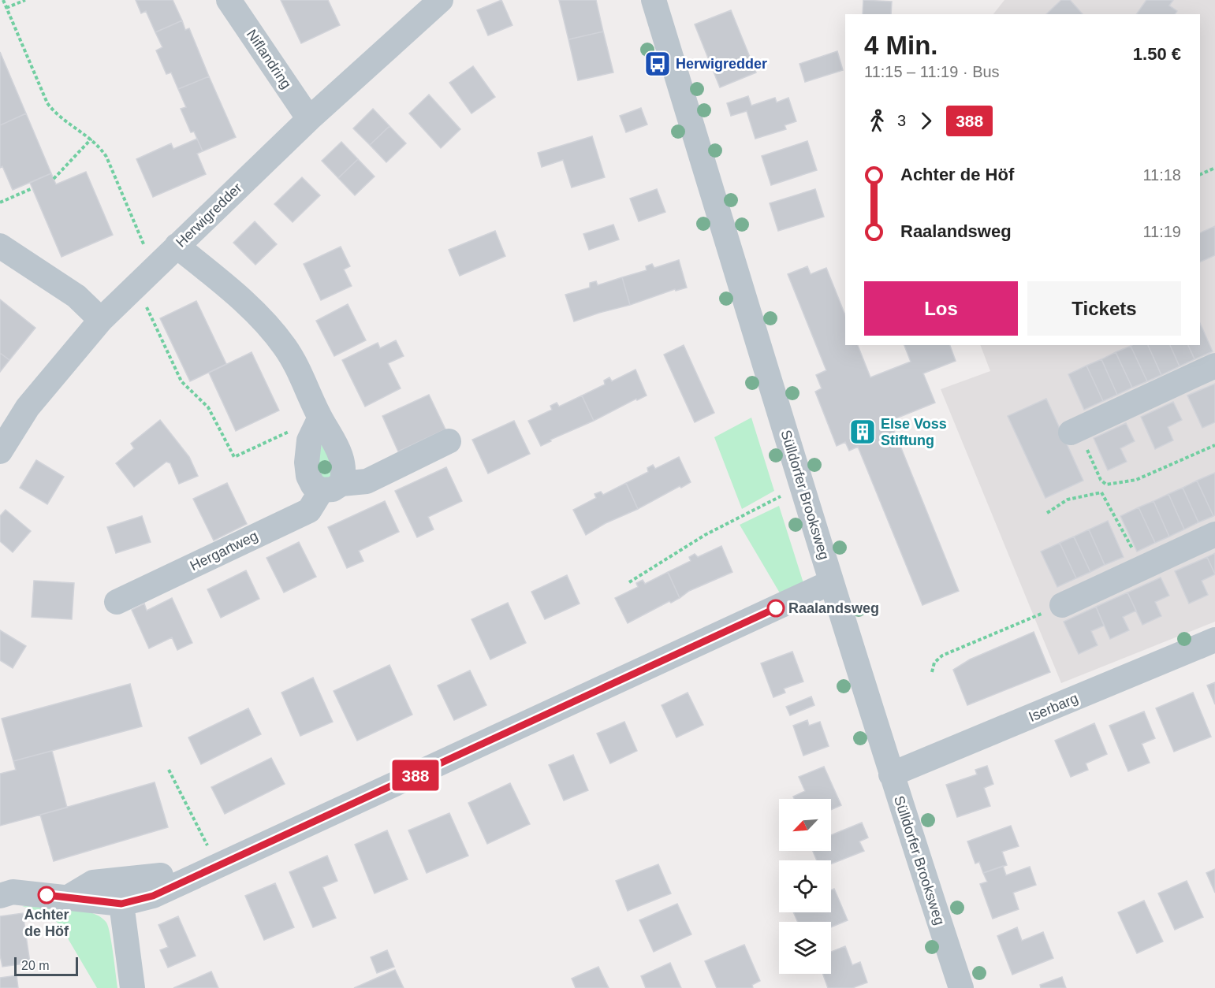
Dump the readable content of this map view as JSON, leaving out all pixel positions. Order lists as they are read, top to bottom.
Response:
{
  "streets": {
    "street": [
      "Niflandring",
      "Herwigredder",
      "Sülldorfer Brooksweg",
      "Hergartweg",
      "Iserbarg"
    ]
  },
  "crossings": [
    ["Niflandring", "Herwigredder"],
    ["Herwigredder", "Hergartweg"],
    ["Sülldorfer Brooksweg", "Iserbarg"]
  ],
  "places": {
    "bus stop": ["Herwigredder"],
    "building": ["Else Voss Stiftung"],
    "other": ["Raalandsweg", "Achter de Höf"]
  },
  "lines": ["bus line 388"],
  "scale_bar": "20 m",
  "north": "bottom left",
  "page": {
    "on_map": "388",
    "heading": ["4 Min.", "11:15 – 11:19 · Bus", "1.50 €"],
    "legs": ["3", "388"],
    "list": [
      {
        "name": "Achter de Höf",
        "value": "11:18"
      },
      {
        "name": "Raalandsweg",
        "value": "11:19"
      }
    ],
    "buttons": ["Los", "Tickets"],
    "scale": "20 m"
  }
}
